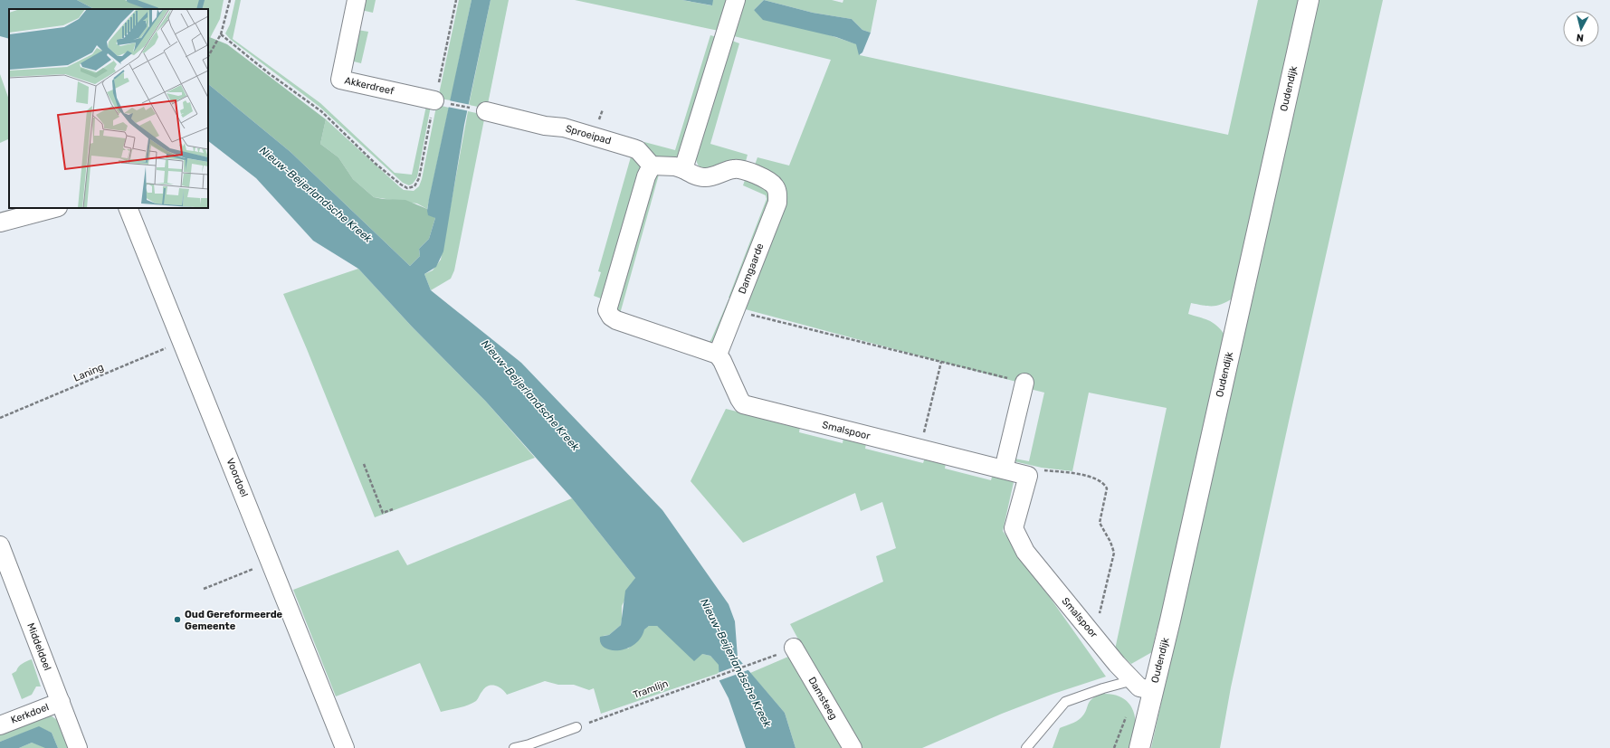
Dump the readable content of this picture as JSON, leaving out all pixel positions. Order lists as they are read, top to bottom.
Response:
{
  "streets": {
    "street": [
      "Akkerdreef",
      "Oudendijk",
      "Sproeipad",
      "Damgaarde",
      "Smalspoor",
      "Voordoel",
      "Middeldoel",
      "Damsteeg",
      "Kerkdoel"
    ],
    "path": ["Laning", "Tramlijn"]
  },
  "crossings": [
    ["Oudendijk", "Smalspoor"],
    ["Damgaarde", "Smalspoor"],
    ["Laning", "Voordoel"],
    ["Middeldoel", "Kerkdoel"],
    ["Tramlijn", "Damsteeg"]
  ],
  "water": ["Nieuw-Beijerlandsche Kreek"],
  "places": ["Oud Gereformeerde Gemeente"],
  "north": "bottom"
}
